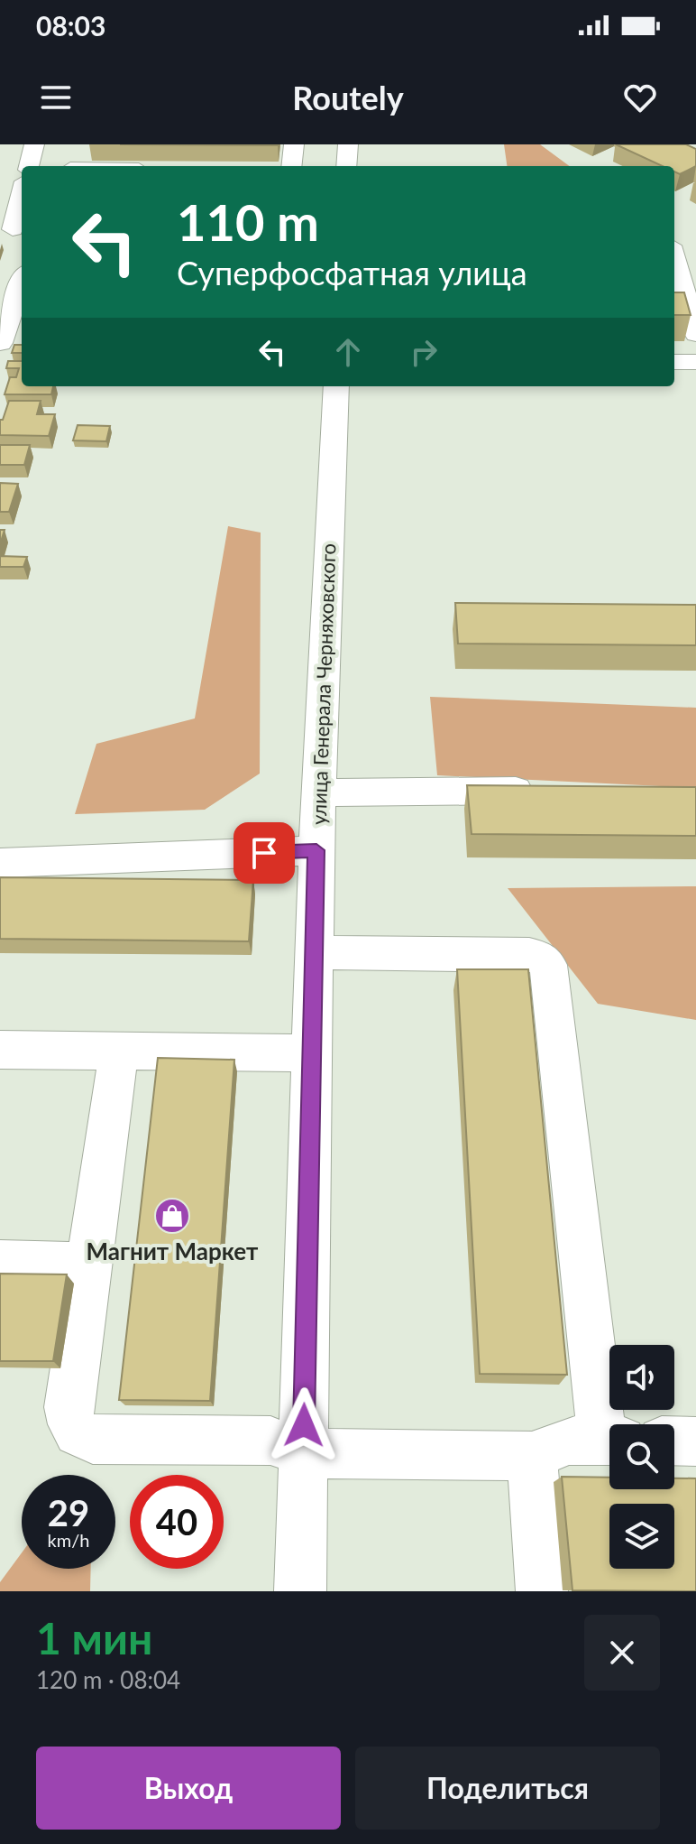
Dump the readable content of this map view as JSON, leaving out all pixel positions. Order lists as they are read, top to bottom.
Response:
{
  "streets": {
    "street": ["улица Генерала Черняховского"]
  },
  "places": {
    "shop": ["Магнит Маркет"]
  },
  "page": {
    "status": "08:03",
    "header": "Routely",
    "turn": ["110 m", "Суперфосфатная улица"],
    "speed": "29 km/h",
    "limit": "40",
    "heading": ["1 мин", "120 m · 08:04"],
    "buttons": ["Выход", "Поделиться"]
  }
}
